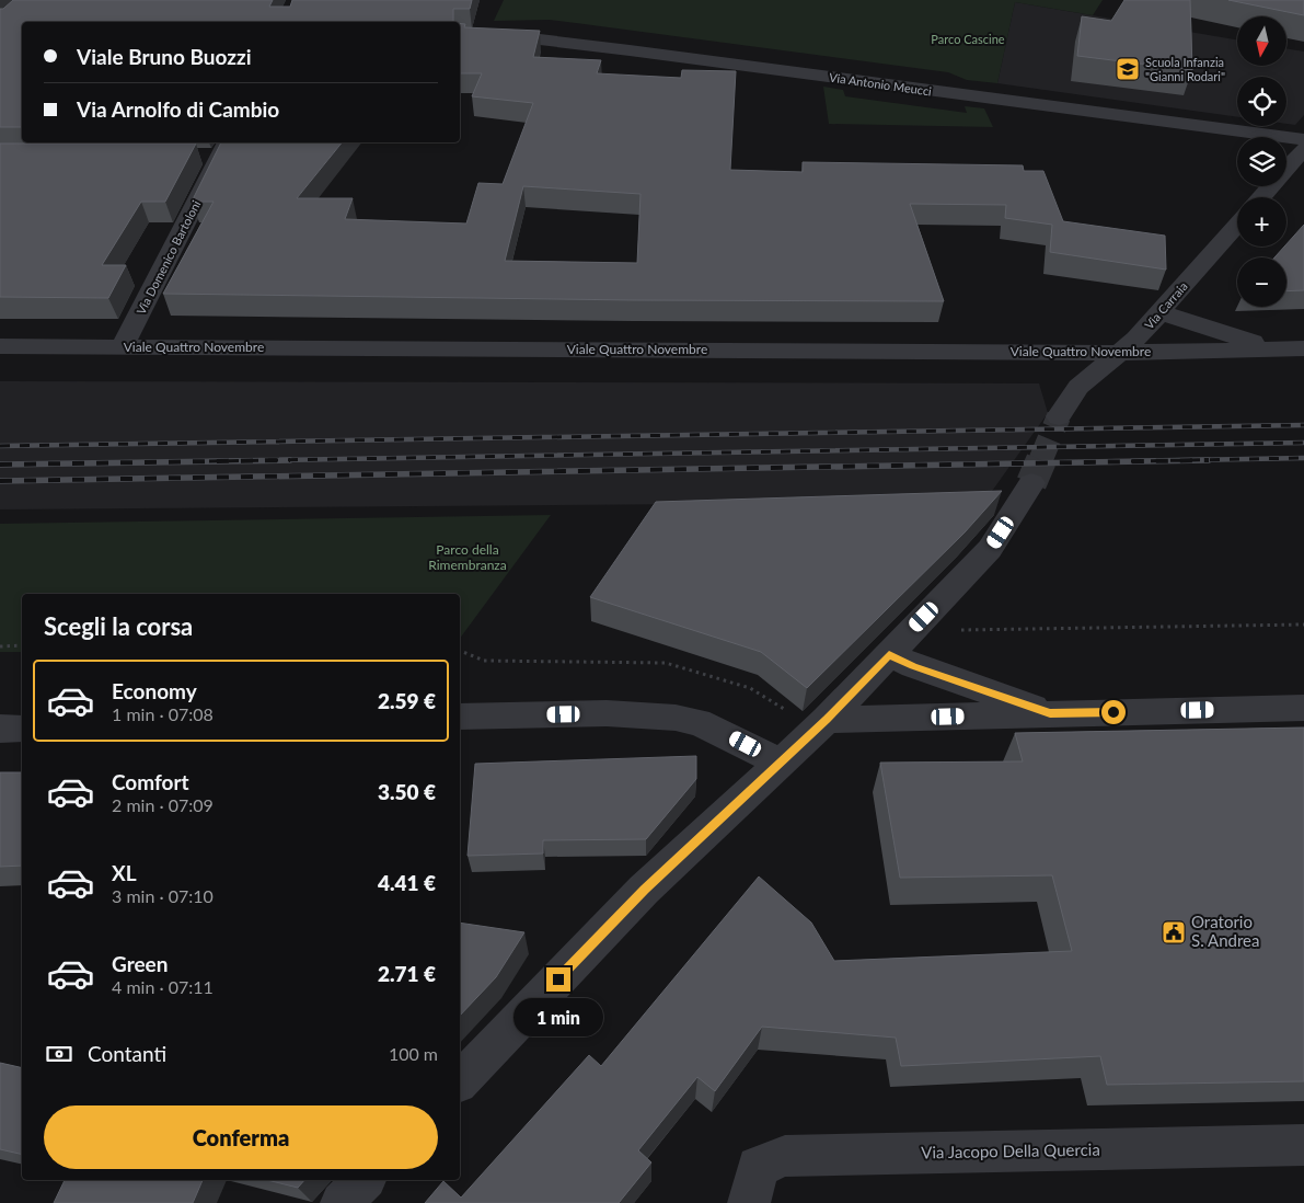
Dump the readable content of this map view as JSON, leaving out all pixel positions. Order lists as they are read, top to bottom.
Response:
{
  "streets": {
    "street": [
      "Via Antonio Meucci",
      "Via Domenico Bartoloni",
      "Via Carraia",
      "Viale Quattro Novembre",
      "Via Jacopo Della Quercia"
    ]
  },
  "crossings": [
    ["Via Domenico Bartoloni", "Viale Quattro Novembre"],
    ["Via Carraia", "Viale Quattro Novembre"]
  ],
  "parks": ["Parco Cascine", "Parco della Rimembranza"],
  "places": {
    "school or university": ["Scuola Infanzia \"Gianni Rodari\""],
    "public building": ["Oratorio S. Andrea"]
  },
  "north": "bottom",
  "page": {
    "map_buttons": ["+", "−"],
    "banner": ["Viale Bruno Buozzi", "Via Arnolfo di Cambio"],
    "heading": "Scegli la corsa",
    "list": [
      {
        "name": "Economy",
        "note": "1 min · 07:08",
        "value": "2.59 €"
      },
      {
        "name": "Comfort",
        "note": "2 min · 07:09",
        "value": "3.50 €"
      },
      {
        "name": "XL",
        "note": "3 min · 07:10",
        "value": "4.41 €"
      },
      {
        "name": "Green",
        "note": "4 min · 07:11",
        "value": "2.71 €"
      }
    ],
    "bubble": "1 min",
    "pay": ["Contanti", "100 m"],
    "buttons": "Conferma"
  }
}
